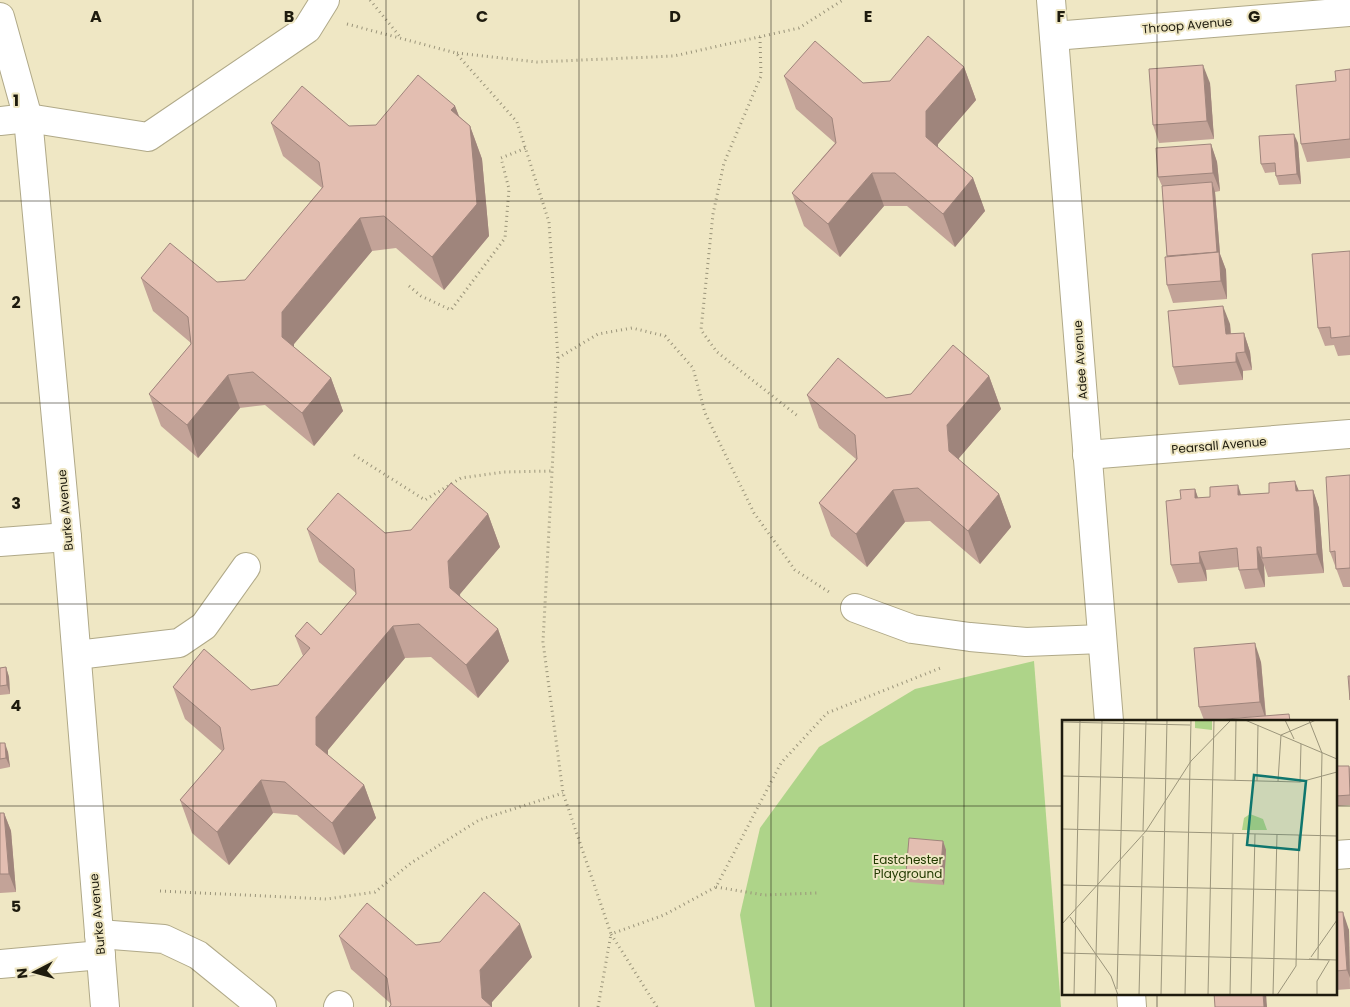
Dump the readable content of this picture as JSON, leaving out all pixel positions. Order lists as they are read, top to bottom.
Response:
{
  "streets": {
    "street": [
      "Throop Avenue",
      "Adee Avenue",
      "Pearsall Avenue",
      "Burke Avenue"
    ]
  },
  "crossings": [
    ["Throop Avenue", "Adee Avenue"],
    ["Adee Avenue", "Pearsall Avenue"]
  ],
  "parks": ["Eastchester Playground"],
  "north": "left",
  "grid": {
    "columns": [
      "A",
      "B",
      "C",
      "D",
      "E",
      "F",
      "G"
    ],
    "rows": [
      "1",
      "2",
      "3",
      "4",
      "5"
    ]
  }
}
